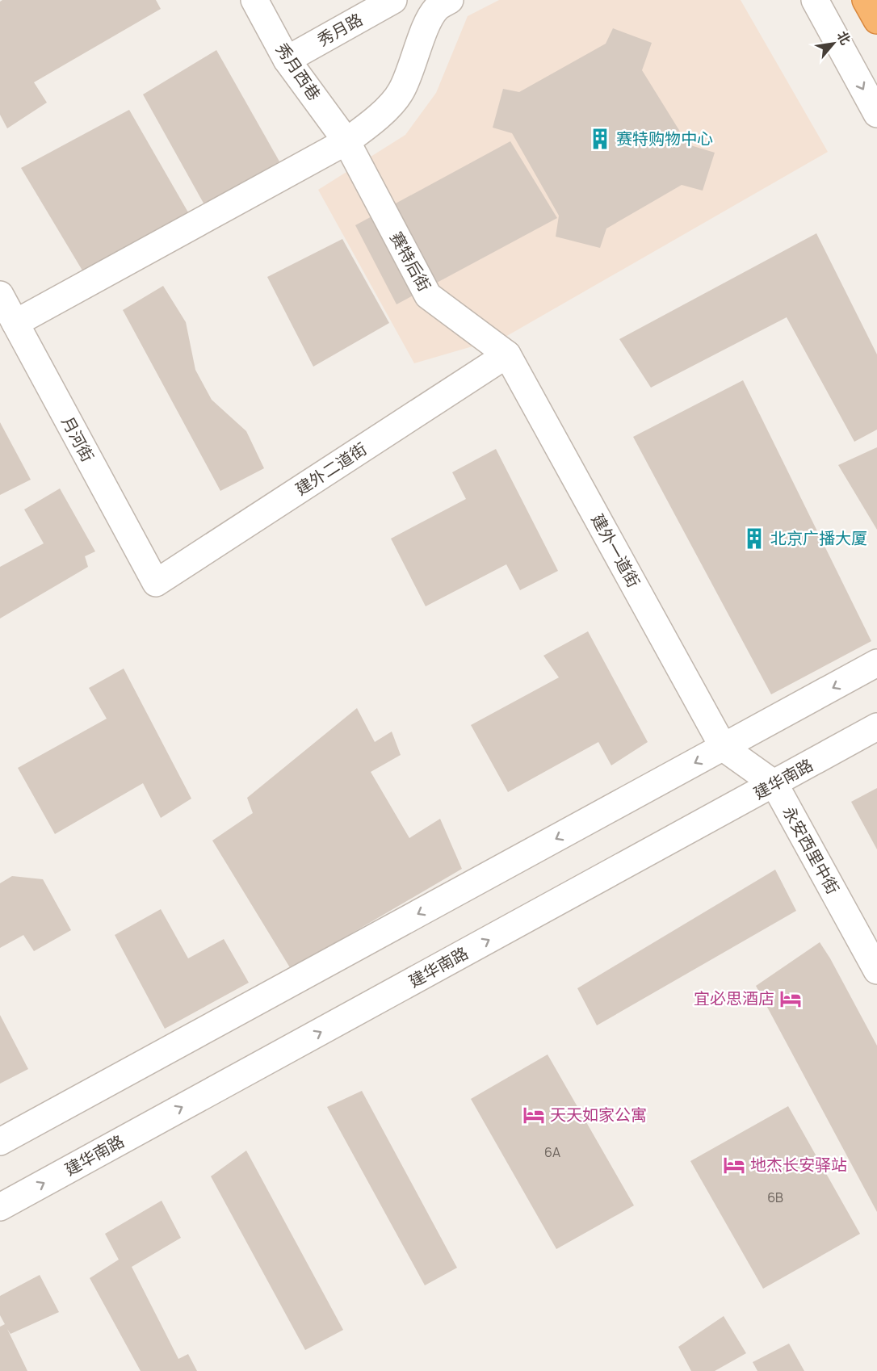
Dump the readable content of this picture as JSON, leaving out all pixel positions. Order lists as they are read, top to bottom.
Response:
{
  "streets": {
    "street": [
      "秀月路",
      "秀月西巷",
      "赛特后街",
      "月河街",
      "建外二道街",
      "建外一道街",
      "建华南路",
      "永安西里中街"
    ]
  },
  "crossings": [
    ["秀月路", "秀月西巷"],
    ["秀月西巷", "赛特后街"],
    ["赛特后街", "建外二道街"],
    ["赛特后街", "建外一道街"],
    ["月河街", "建外二道街"],
    ["建外二道街", "建外一道街"],
    ["建外一道街", "永安西里中街"],
    ["建华南路", "永安西里中街"]
  ],
  "places": {
    "building": ["赛特购物中心", "北京广播大厦"],
    "hotel": ["宜必思酒店", "天天如家公寓", "地杰长安驿站"]
  },
  "house_numbers": ["6A", "6B"],
  "north": "top right"
}
